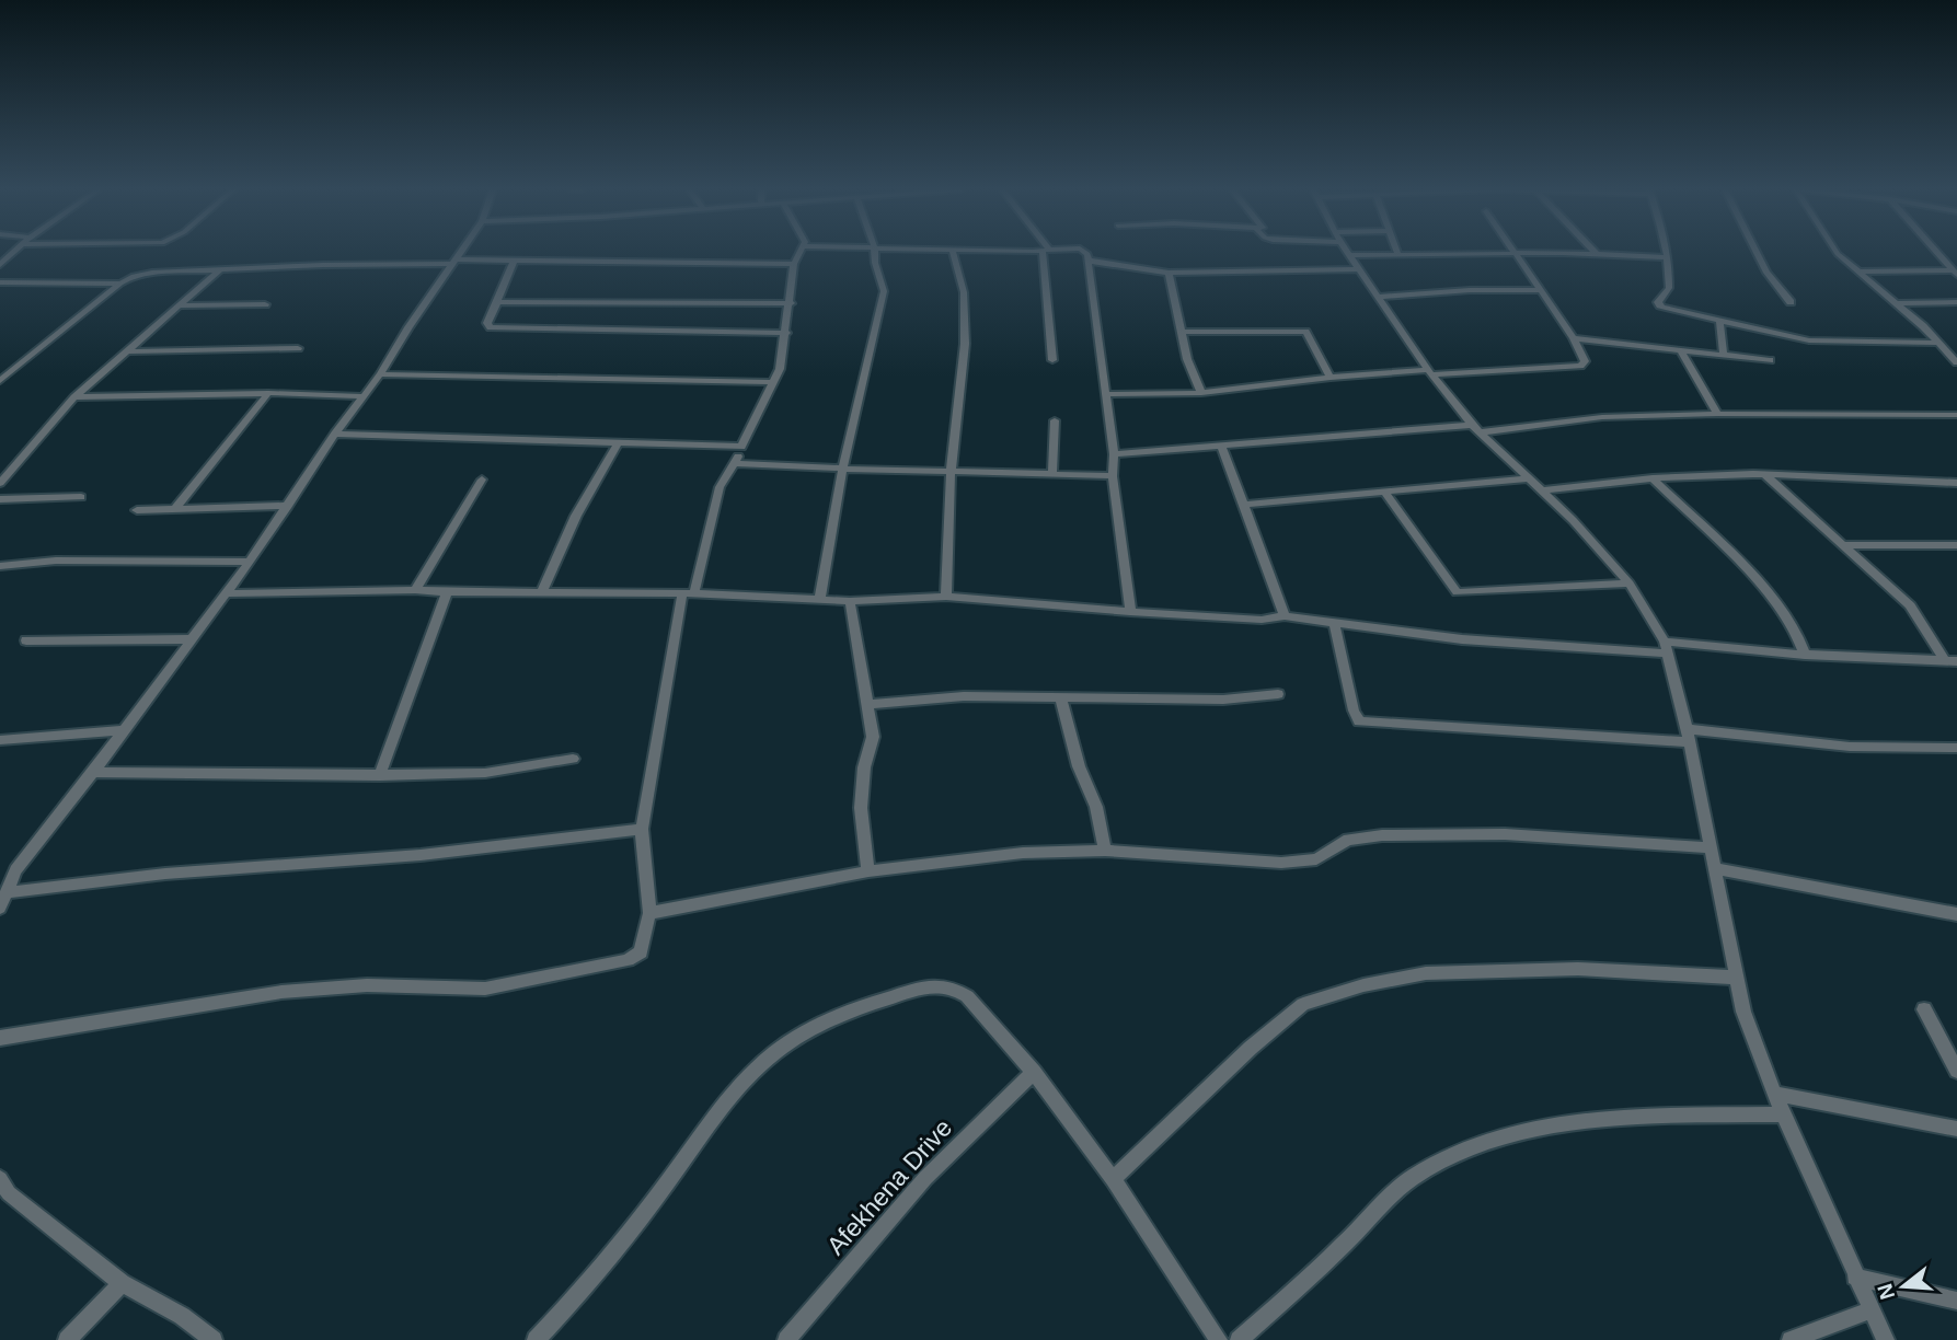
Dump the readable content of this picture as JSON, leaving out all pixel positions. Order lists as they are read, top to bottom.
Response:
{
  "streets": {
    "street": ["Afekhena Drive"]
  },
  "north": "left"
}
